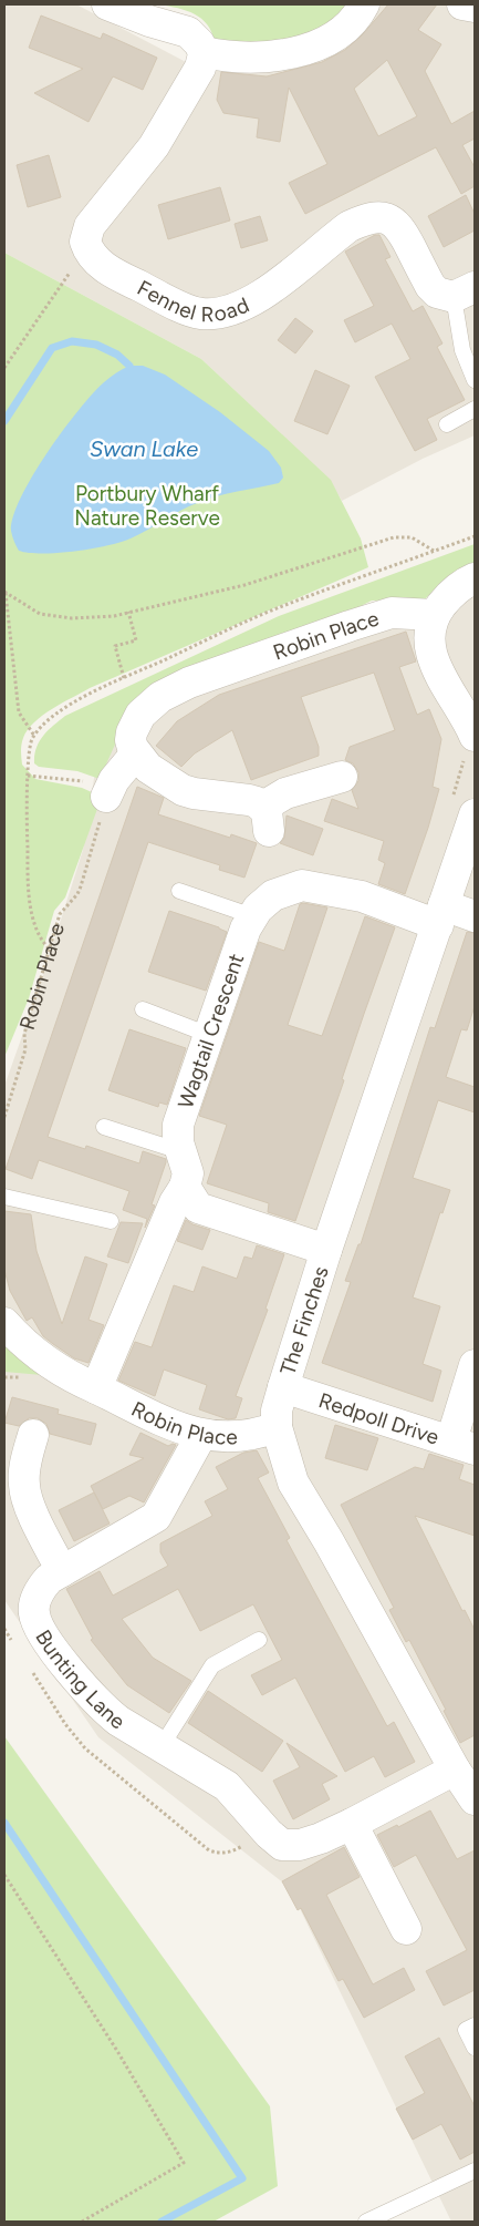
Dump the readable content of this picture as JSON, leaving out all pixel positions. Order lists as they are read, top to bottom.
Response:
{
  "streets": {
    "street": [
      "Fennel Road",
      "Robin Place",
      "Wagtail Crescent",
      "The Finches",
      "Redpoll Drive",
      "Bunting Lane"
    ]
  },
  "crossings": [
    ["Robin Place", "The Finches"],
    ["Robin Place", "Bunting Lane"],
    ["Wagtail Crescent", "The Finches"],
    ["The Finches", "Redpoll Drive"],
    ["The Finches", "Bunting Lane"]
  ],
  "water": ["Swan Lake"],
  "parks": ["Portbury Wharf Nature Reserve"]
}
